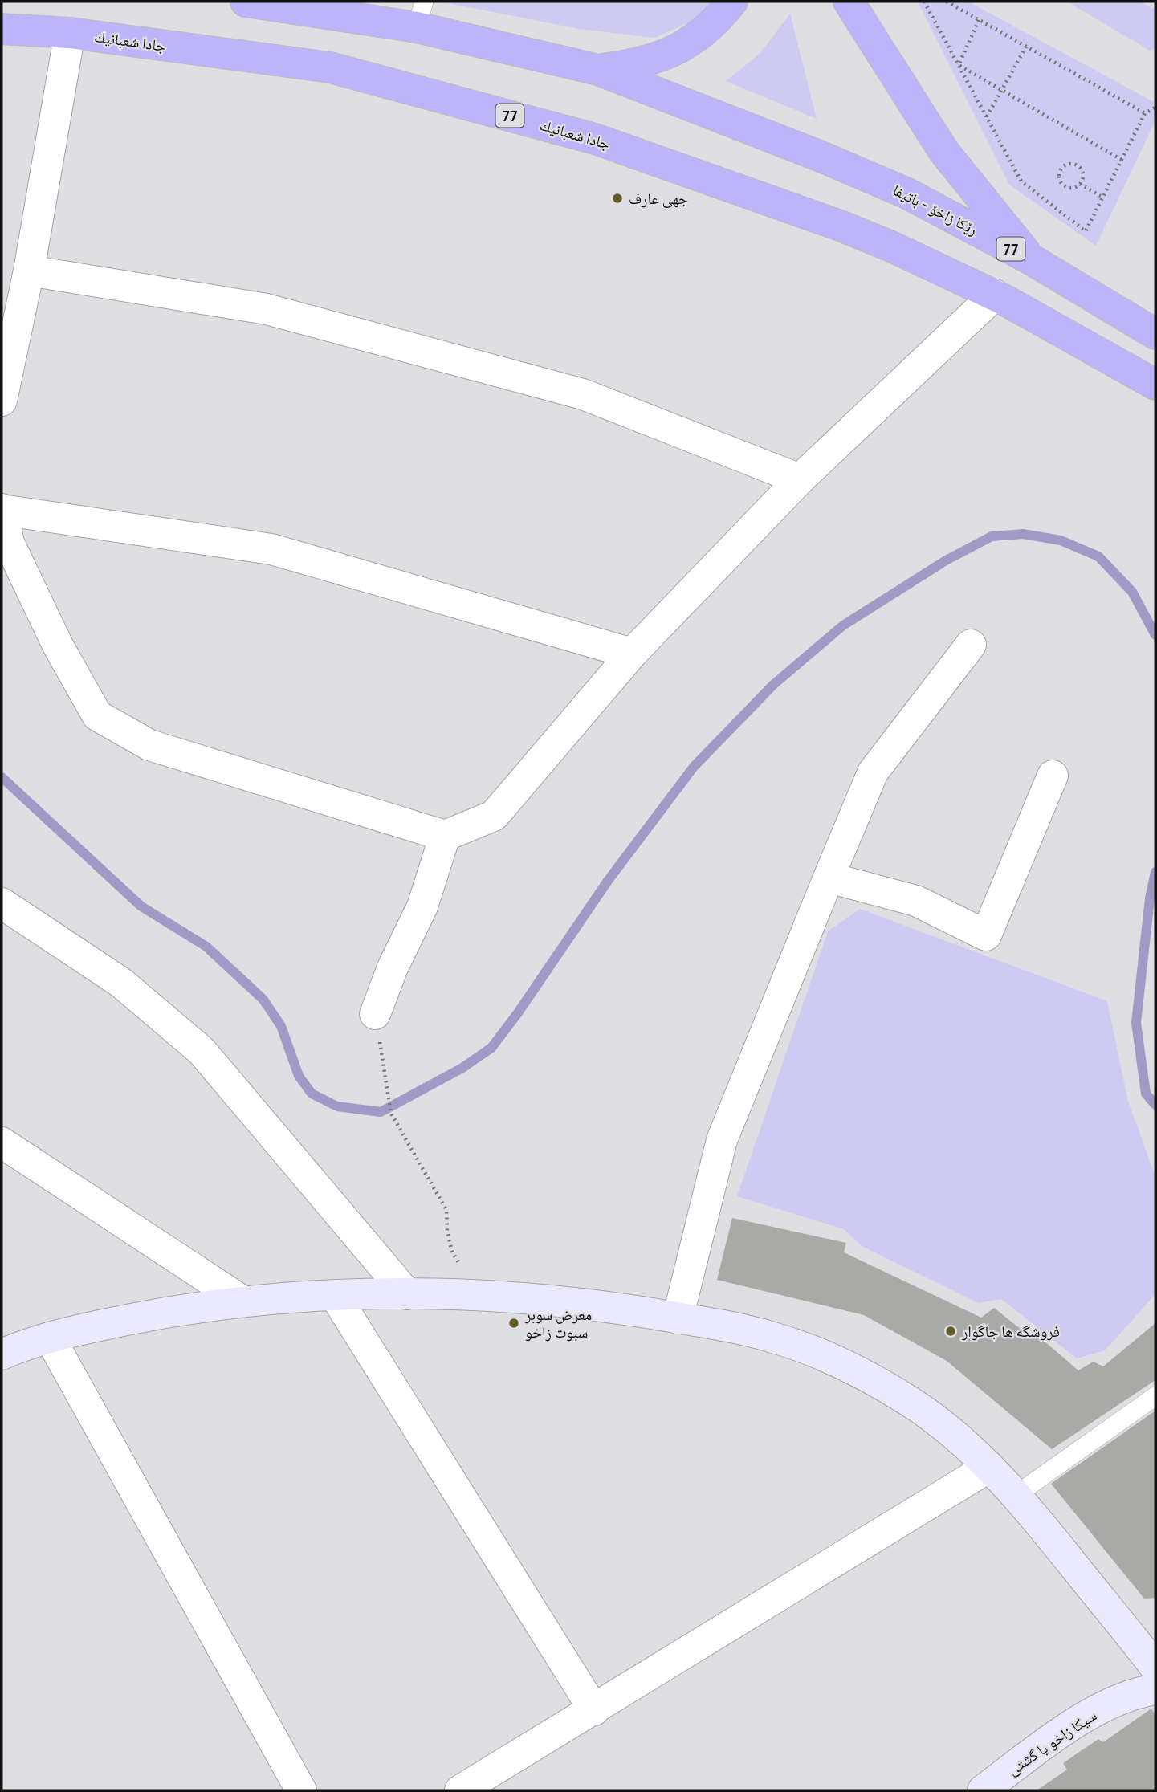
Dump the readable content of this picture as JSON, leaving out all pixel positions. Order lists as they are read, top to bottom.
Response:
{
  "streets": {
    "highway": ["جادا شعبانيك", "77", "رێکا زاخۆ - باتیفا"],
    "main road": ["سیکا زاخو یا گشتى"]
  },
  "crossings": [
    ["جادا شعبانيك", "77"],
    ["77", "رێکا زاخۆ - باتیفا"]
  ],
  "places": ["جهى عارف", "معرض سوبر سبوت زاخو", "فروشگه ها جاگوار"]
}
